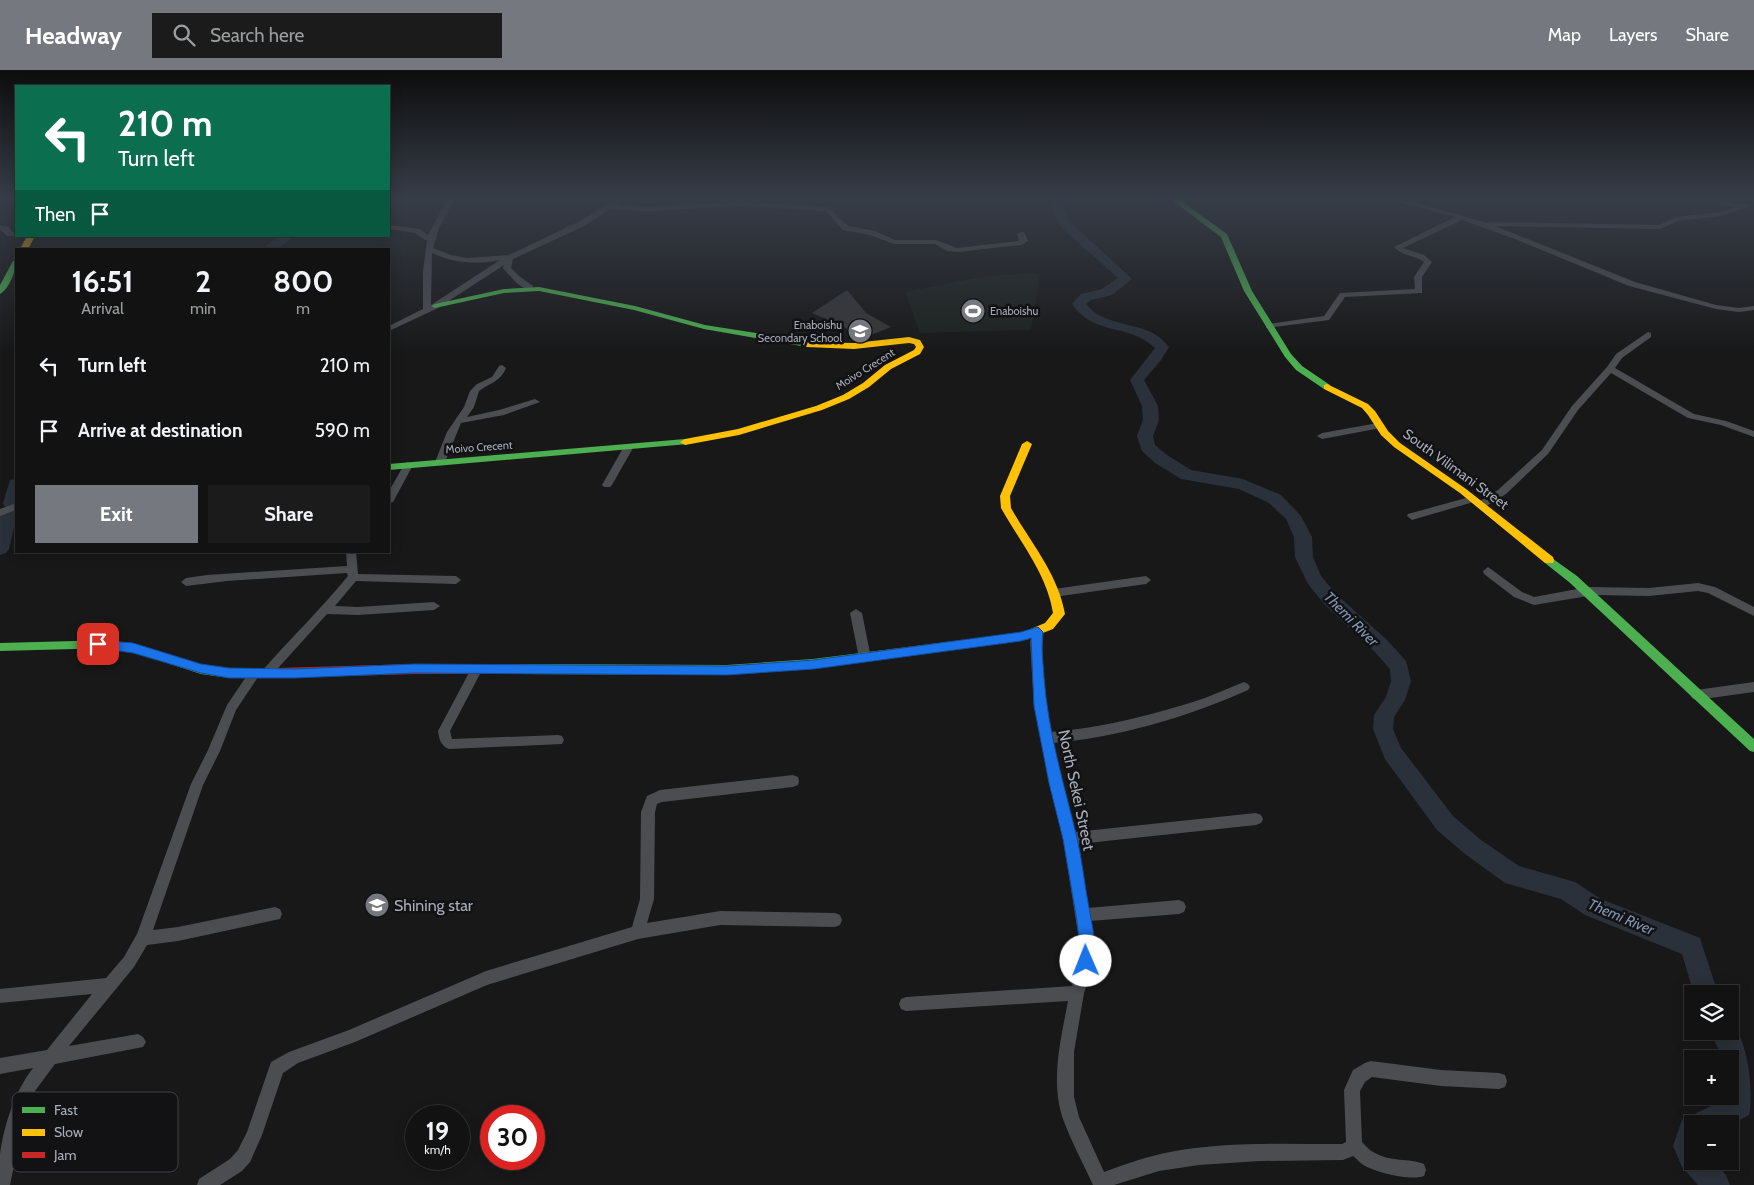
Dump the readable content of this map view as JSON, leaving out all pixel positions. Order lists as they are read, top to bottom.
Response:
{
  "streets": {
    "street": ["Moivo Crecent", "South Vilimani Street", "North Sekei Street"]
  },
  "water": ["Themi River"],
  "places": {
    "sports": ["Enaboishu"],
    "school or university": ["Enaboishu Secondary School", "Shining star"]
  },
  "legend": ["Fast", "Slow", "Jam"],
  "page": {
    "header": "Headway",
    "search": "Search here",
    "nav": ["Map", "Layers", "Share"],
    "turn": ["210 m", "Turn left"],
    "then": "Then",
    "eta": [
      "16:51",
      "Arrival",
      "2",
      "min",
      "800",
      "m"
    ],
    "list": [
      {
        "name": "Turn left",
        "value": "210 m"
      },
      {
        "name": "Arrive at destination",
        "value": "590 m"
      }
    ],
    "buttons": ["Exit", "Share"],
    "map_buttons": ["+", "−"],
    "speed": "19 km/h",
    "limit": "30"
  }
}
